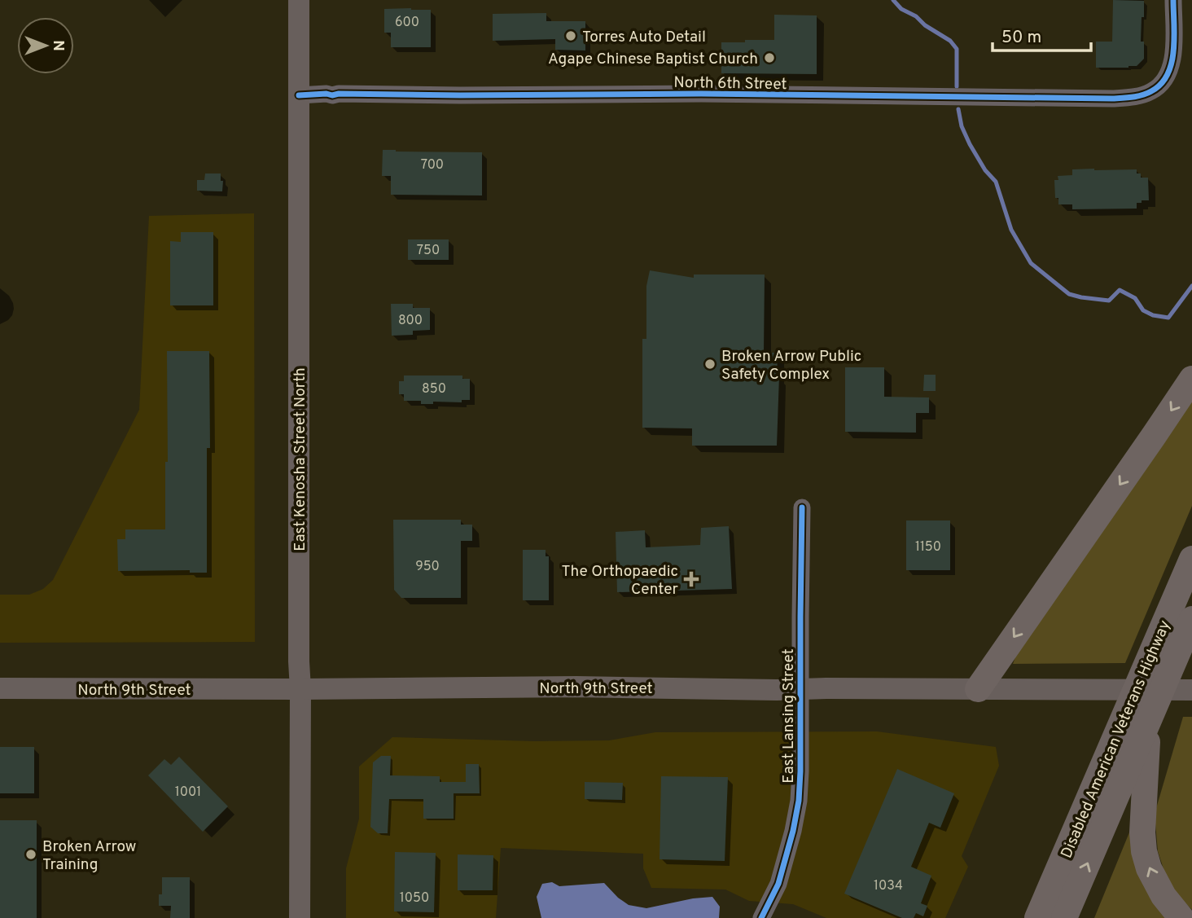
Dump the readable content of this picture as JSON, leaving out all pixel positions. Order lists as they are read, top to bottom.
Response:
{
  "streets": {
    "highway": ["Disabled American Veterans Highway"],
    "main road": ["East Kenosha Street North", "North 9th Street"],
    "street": ["North 6th Street", "East Lansing Street"]
  },
  "crossings": [
    ["North 6th Street", "East Kenosha Street North"],
    ["East Kenosha Street North", "North 9th Street"],
    ["North 9th Street", "East Lansing Street"]
  ],
  "places": {
    "other": [
      "Torres Auto Detail",
      "Agape Chinese Baptist Church",
      "Broken Arrow Public Safety Complex",
      "Broken Arrow Training"
    ],
    "health": ["The Orthopaedic Center"]
  },
  "house_numbers": [
    "600",
    "700",
    "750",
    "800",
    "850",
    "1150",
    "950",
    "1001",
    "1034",
    "1050"
  ],
  "scale_bar": "50 m",
  "north": "right"
}
